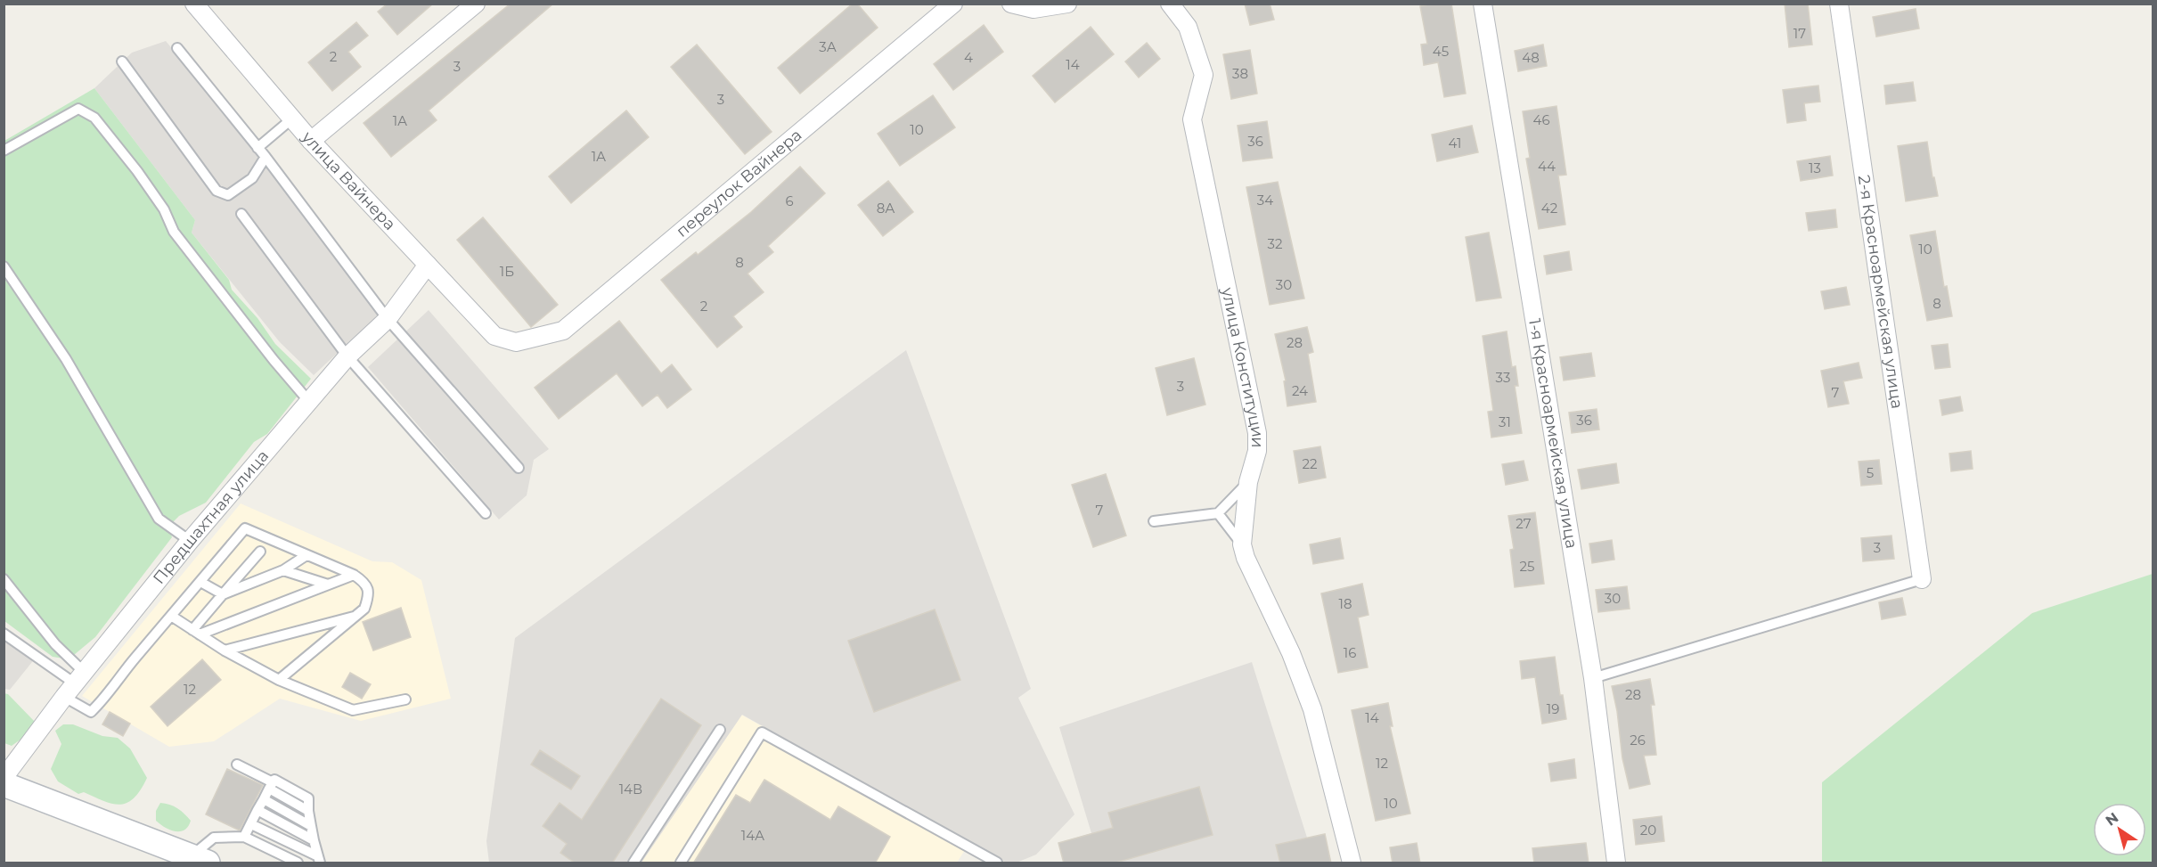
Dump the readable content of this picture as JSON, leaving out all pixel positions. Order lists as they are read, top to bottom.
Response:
{
  "streets": {
    "street": [
      "улица Вайнера",
      "переулок Вайнера",
      "2-я Красноармейская улица",
      "улица Конституции",
      "1-я Красноармейская улица",
      "Предшахтная улица"
    ]
  },
  "crossings": [
    ["улица Вайнера", "переулок Вайнера"],
    ["улица Вайнера", "Предшахтная улица"]
  ],
  "house_numbers": [
    "17",
    "3А",
    "45",
    "2",
    "4",
    "48",
    "14",
    "3",
    "38",
    "3",
    "46",
    "1А",
    "10",
    "36",
    "41",
    "1А",
    "44",
    "13",
    "34",
    "6",
    "8А",
    "42",
    "32",
    "10",
    "8",
    "1Б",
    "30",
    "8",
    "2",
    "28",
    "33",
    "3",
    "24",
    "7",
    "36",
    "31",
    "22",
    "5",
    "7",
    "27",
    "3",
    "25",
    "30",
    "18",
    "16",
    "12",
    "28",
    "19",
    "14",
    "26",
    "12",
    "14В",
    "10",
    "20",
    "14А"
  ],
  "north": "top left"
}
